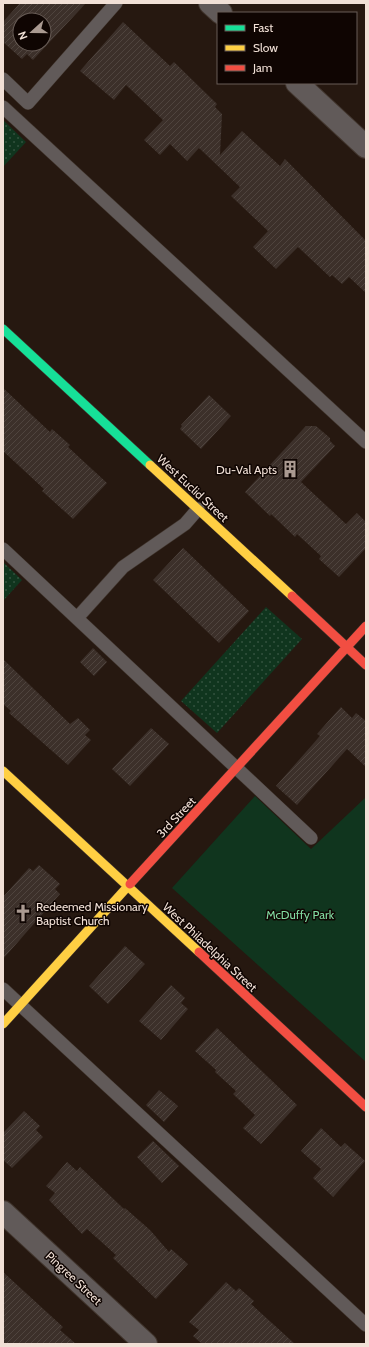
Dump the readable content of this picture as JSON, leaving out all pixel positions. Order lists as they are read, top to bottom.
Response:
{
  "streets": {
    "street": [
      "West Euclid Street",
      "3rd Street",
      "West Philadelphia Street",
      "Pingree Street"
    ]
  },
  "crossings": [
    ["West Euclid Street", "3rd Street"],
    ["3rd Street", "West Philadelphia Street"]
  ],
  "parks": ["McDuffy Park"],
  "places": {
    "building": ["Du-Val Apts"],
    "church": ["Redeemed Missionary Baptist Church"]
  },
  "legend": ["Fast", "Slow", "Jam"],
  "north": "left"
}
